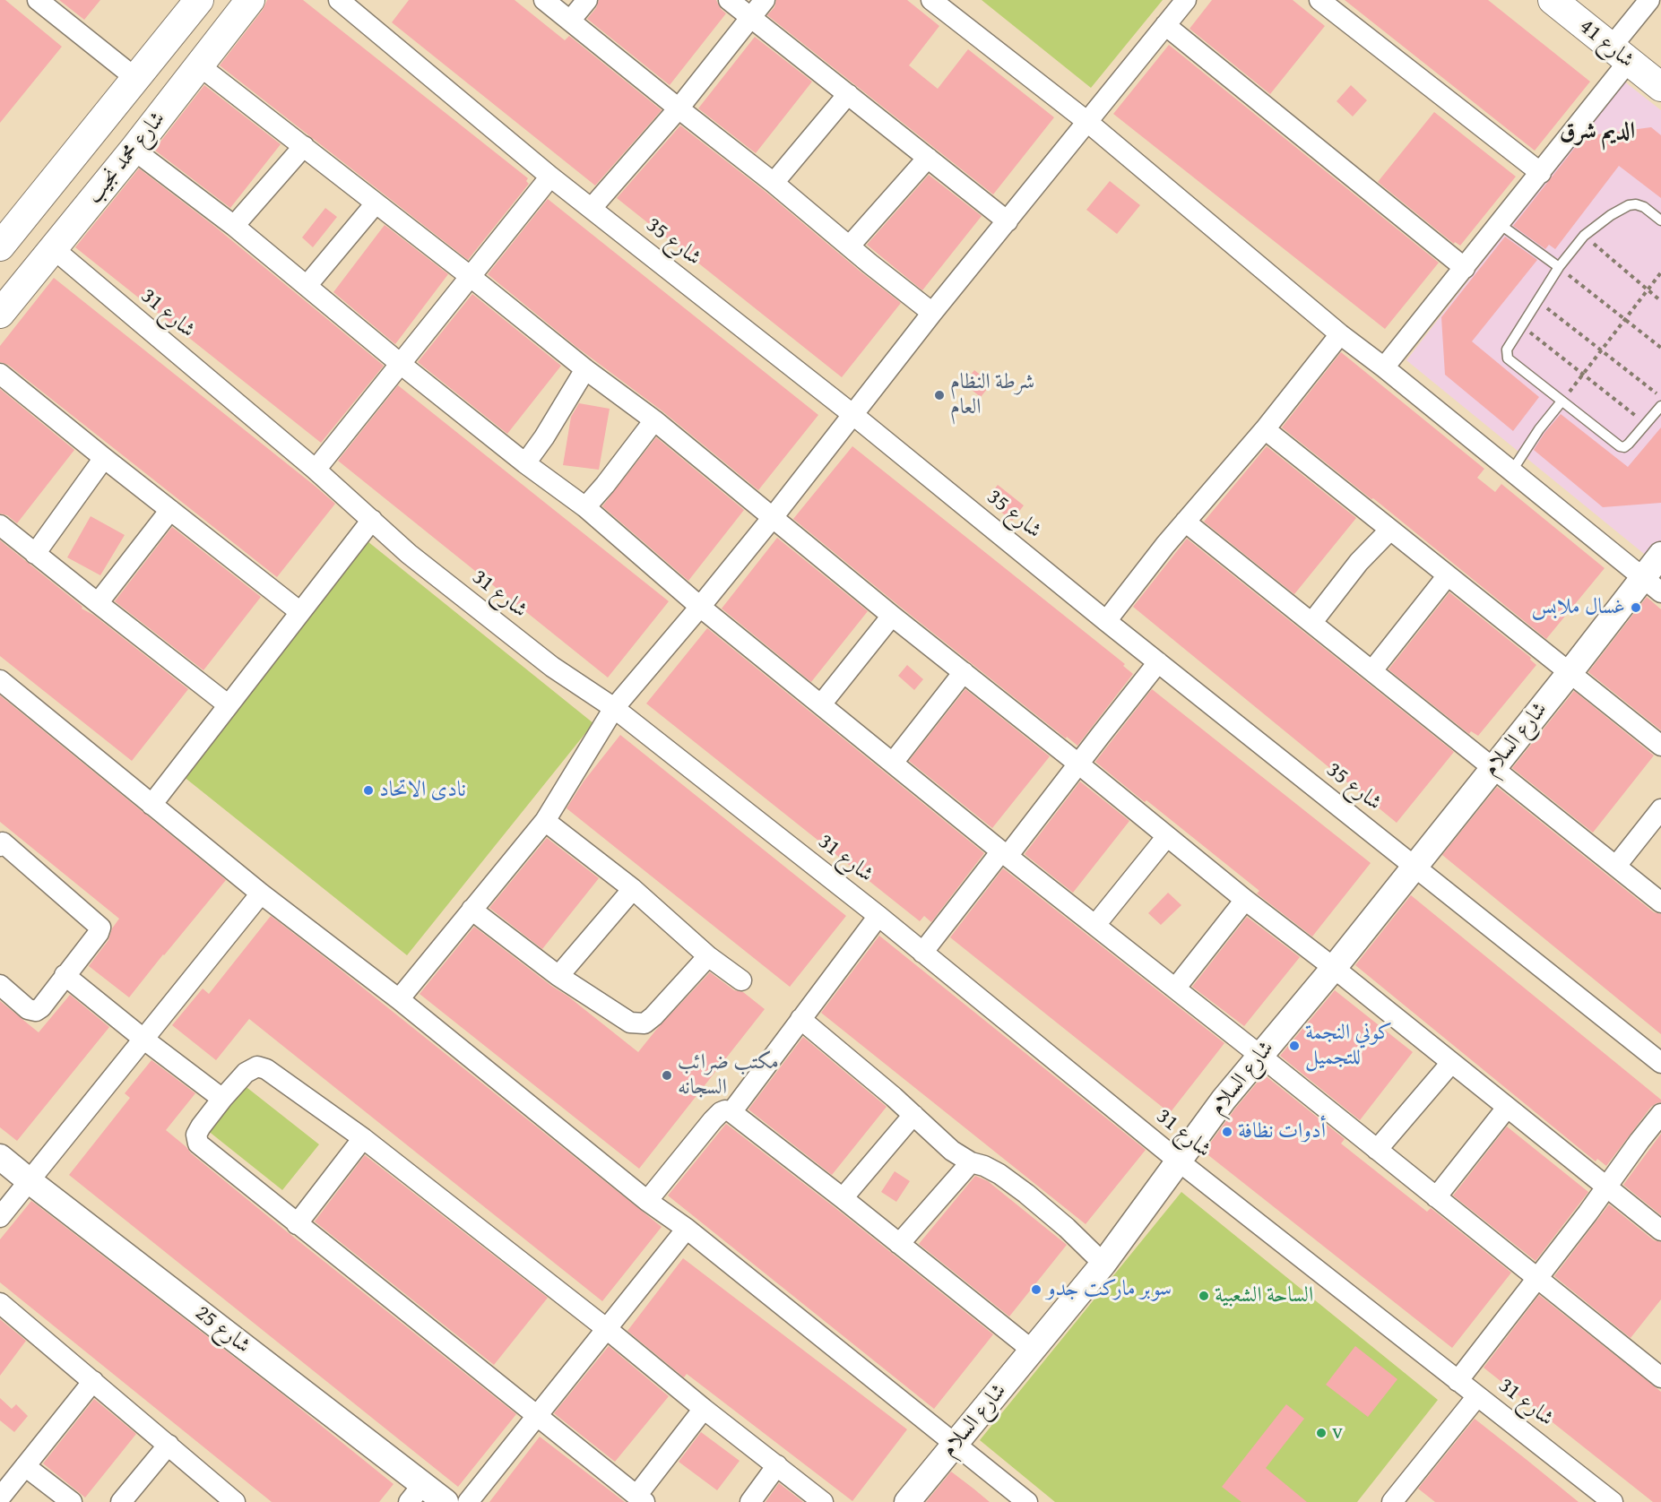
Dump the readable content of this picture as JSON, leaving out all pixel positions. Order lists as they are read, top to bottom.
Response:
{
  "streets": {
    "main road": ["شارع 41", "شارع محمد نجيب"],
    "street": [
      "شارع 35",
      "شارع 31",
      "شارع السلام",
      "شارع 25"
    ]
  },
  "crossings": [
    ["شارع محمد نجيب", "شارع 31"],
    ["شارع 35", "شارع السلام"],
    ["شارع 31", "شارع السلام"]
  ],
  "districts": ["الديم شرق"],
  "places": [
    "شرطة النظام العام",
    "غسال ملابس",
    "نادى الاتحاد",
    "كوني النجمة للتجميل",
    "مكتب ضرائب السجانه",
    "أدوات نظافة",
    "سوبر ماركت جدو",
    "الساحة الشعبية",
    "v"
  ]
}
